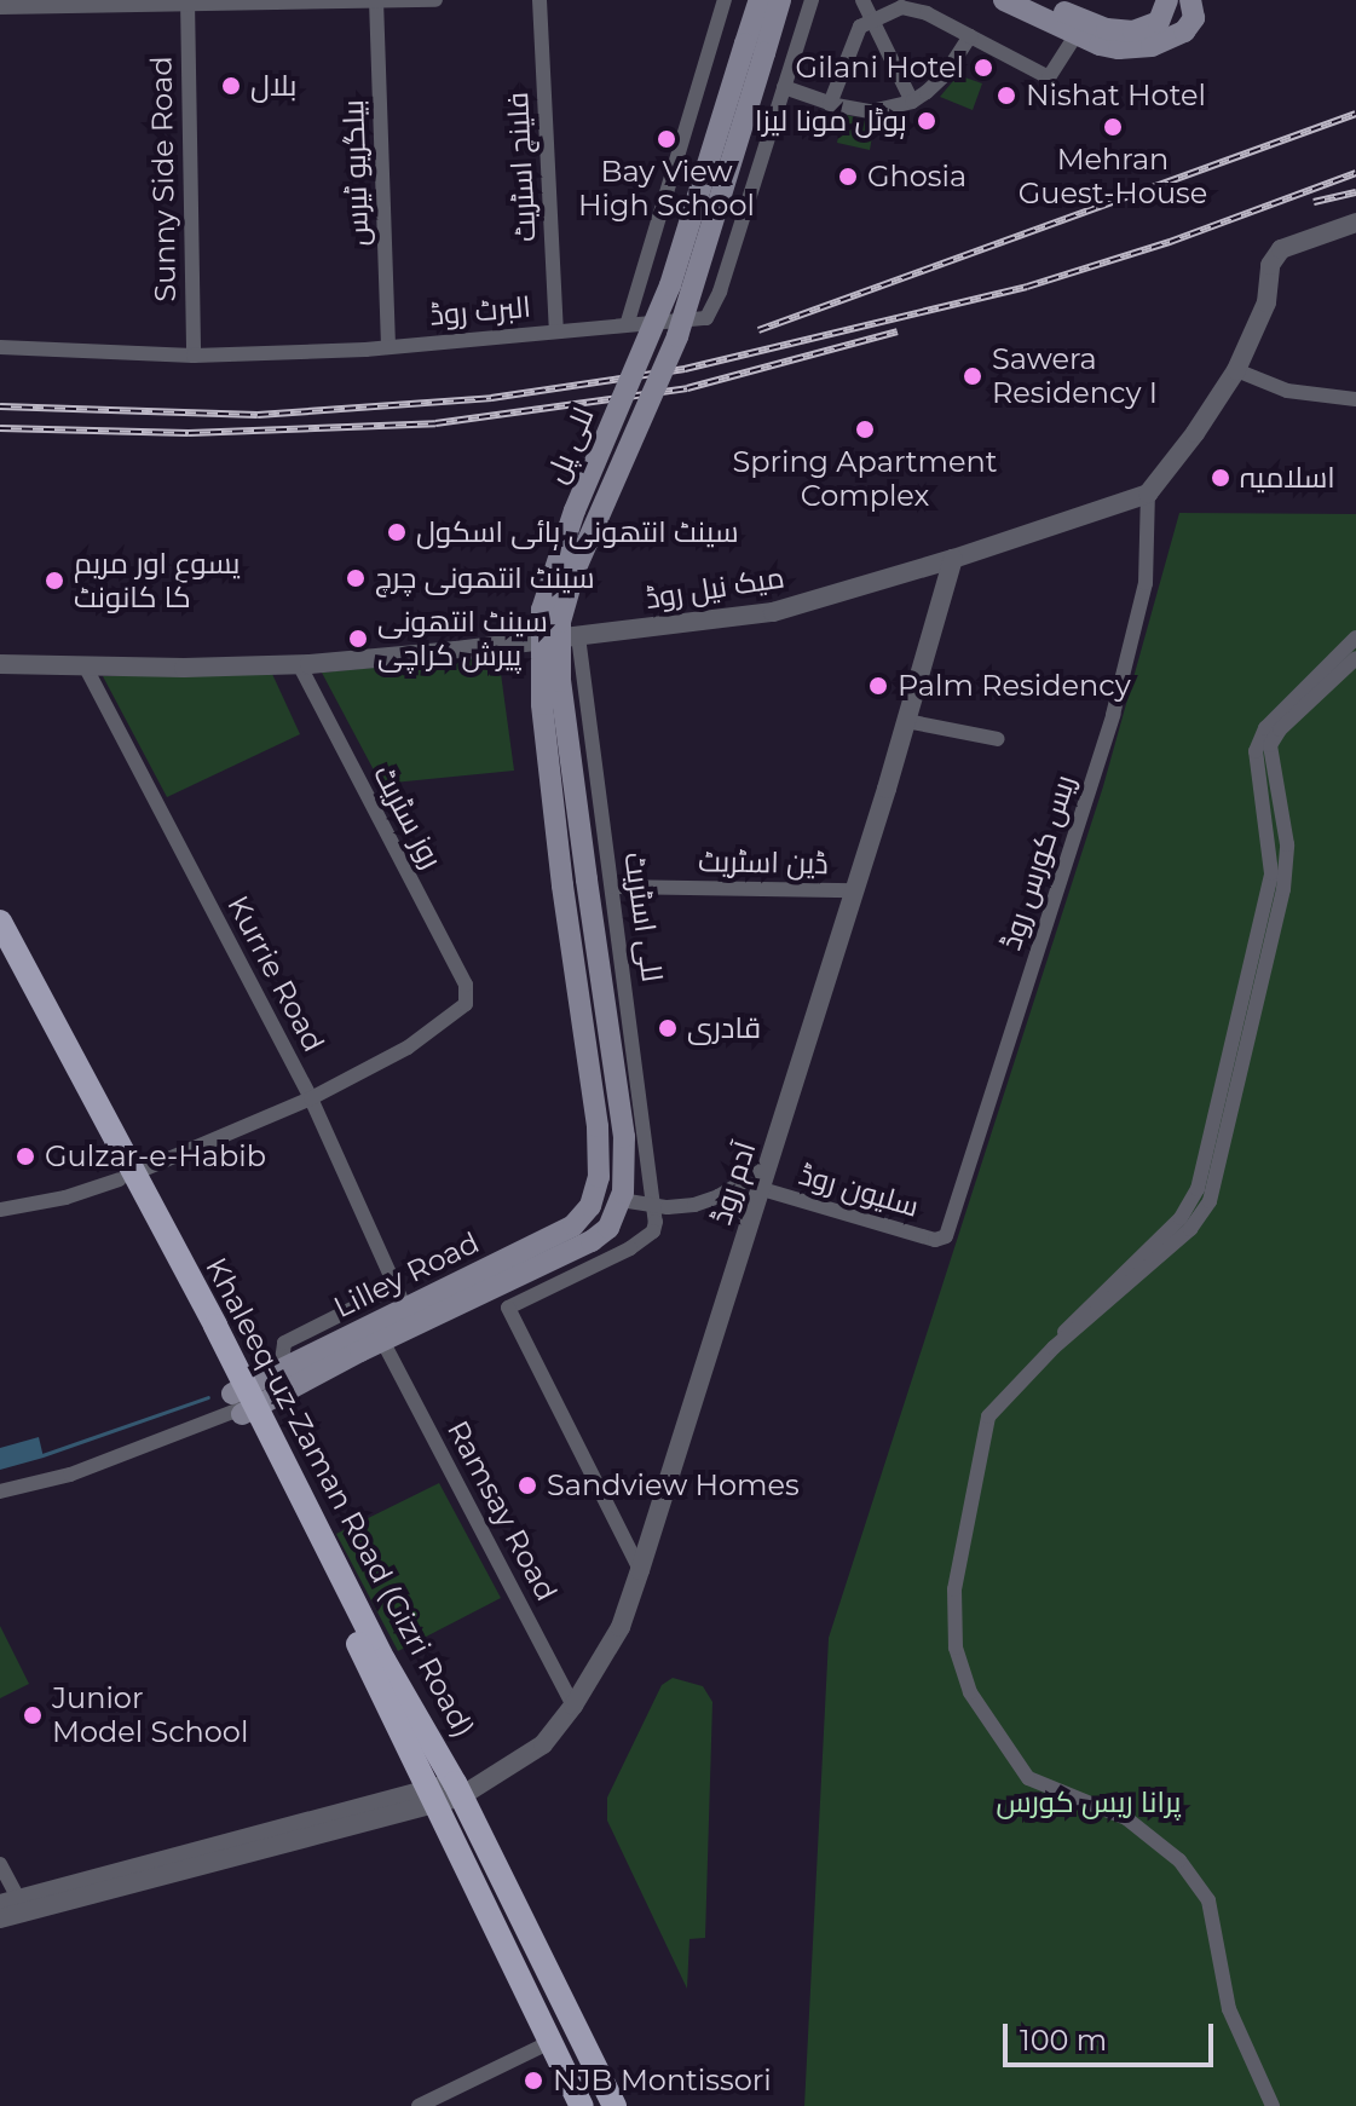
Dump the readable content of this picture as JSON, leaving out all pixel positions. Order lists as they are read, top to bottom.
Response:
{
  "streets": {
    "main road": ["للی پل", "Lilley Road", "Khaleeq-uz-Zaman Road (Gizri Road)"],
    "street": [
      "فلینچ اسٹریٹ",
      "بیلگریو ٹیرس",
      "Sunny Side Road",
      "البرٹ روڈ",
      "میک نیل روڈ",
      "روز سٹریٹ",
      "ڈین اسٹریٹ",
      "ریس کورس روڈ",
      "للی اسٹریٹ",
      "Kurrie Road",
      "آدم روڈ",
      "سلیون روڈ",
      "Ramsay Road"
    ]
  },
  "crossings": [
    ["فلینچ اسٹریٹ", "البرٹ روڈ"],
    ["بیلگریو ٹیرس", "البرٹ روڈ"],
    ["Sunny Side Road", "البرٹ روڈ"],
    ["للی پل", "سلیون روڈ"],
    ["للی پل", "Lilley Road"],
    ["میک نیل روڈ", "روز سٹریٹ"],
    ["میک نیل روڈ", "ریس کورس روڈ"],
    ["میک نیل روڈ", "للی اسٹریٹ"],
    ["میک نیل روڈ", "Kurrie Road"],
    ["میک نیل روڈ", "آدم روڈ"],
    ["روز سٹریٹ", "Kurrie Road"],
    ["ڈین اسٹریٹ", "للی اسٹریٹ"],
    ["ڈین اسٹریٹ", "آدم روڈ"],
    ["ریس کورس روڈ", "سلیون روڈ"],
    ["للی اسٹریٹ", "سلیون روڈ"],
    ["Kurrie Road", "Lilley Road"],
    ["آدم روڈ", "سلیون روڈ"],
    ["آدم روڈ", "Khaleeq-uz-Zaman Road (Gizri Road)"],
    ["آدم روڈ", "Ramsay Road"],
    ["سلیون روڈ", "Lilley Road"],
    ["Lilley Road", "Khaleeq-uz-Zaman Road (Gizri Road)"],
    ["Lilley Road", "Ramsay Road"]
  ],
  "parks": ["پرانا ریس کورس"],
  "places": [
    "Gilani Hotel",
    "بلال",
    "Nishat Hotel",
    "ہوٹل مونا لیزا",
    "Mehran Guest-House",
    "Bay View High School",
    "Ghosia",
    "Sawera Residency I",
    "Spring Apartment Complex",
    "اسلامیہ",
    "سینٹ انتھونی ہائی اسکول",
    "سینٹ انتھونی چرچ",
    "یسوع اور مریم کا کانونٹ",
    "سینٹ انتھونی پیرش کراچی",
    "Palm Residency",
    "قادری",
    "Gulzar-e-Habib",
    "Sandview Homes",
    "Junior Model School",
    "NJB Montissori"
  ],
  "scale_bar": "100 m"
}
